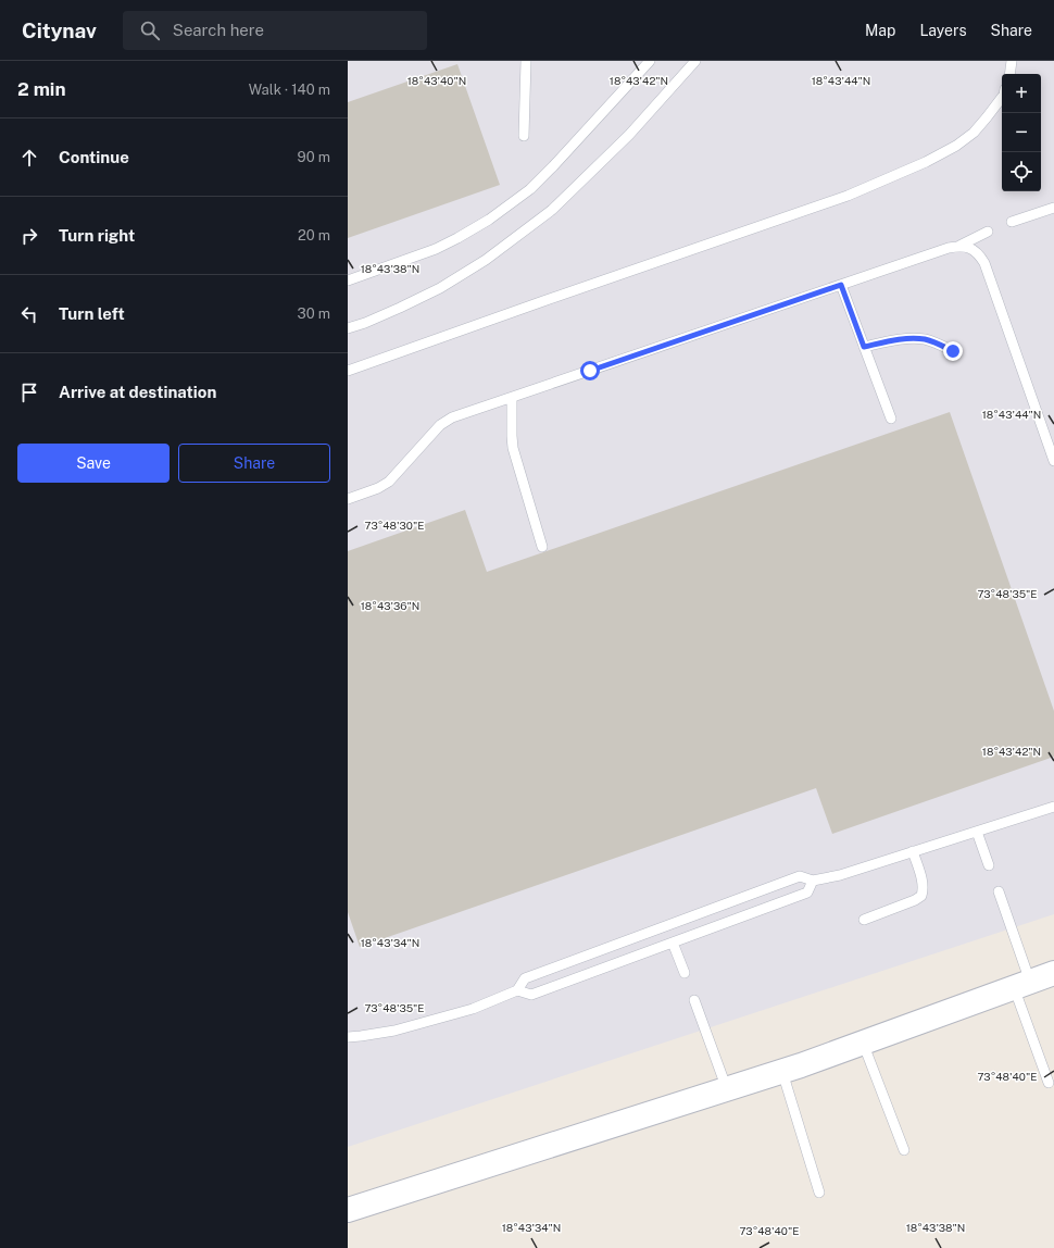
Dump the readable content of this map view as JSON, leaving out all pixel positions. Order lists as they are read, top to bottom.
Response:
{
  "page": {
    "header": "Citynav",
    "search": "Search here",
    "nav": ["Map", "Layers", "Share"],
    "heading": ["2 min", "Walk · 140 m"],
    "map_buttons": ["+", "−"],
    "list": [
      ["Continue", "90 m"],
      ["Turn right", "20 m"],
      ["Turn left", "30 m"],
      "Arrive at destination"
    ],
    "buttons": ["Save", "Share"]
  },
  "coordinates": [
    "18°43'40\"N",
    "18°43'42\"N",
    "18°43'44\"N",
    "18°43'38\"N",
    "73°48'30\"E",
    "73°48'35\"E",
    "18°43'36\"N",
    "18°43'34\"N",
    "73°48'40\"E"
  ]
}
